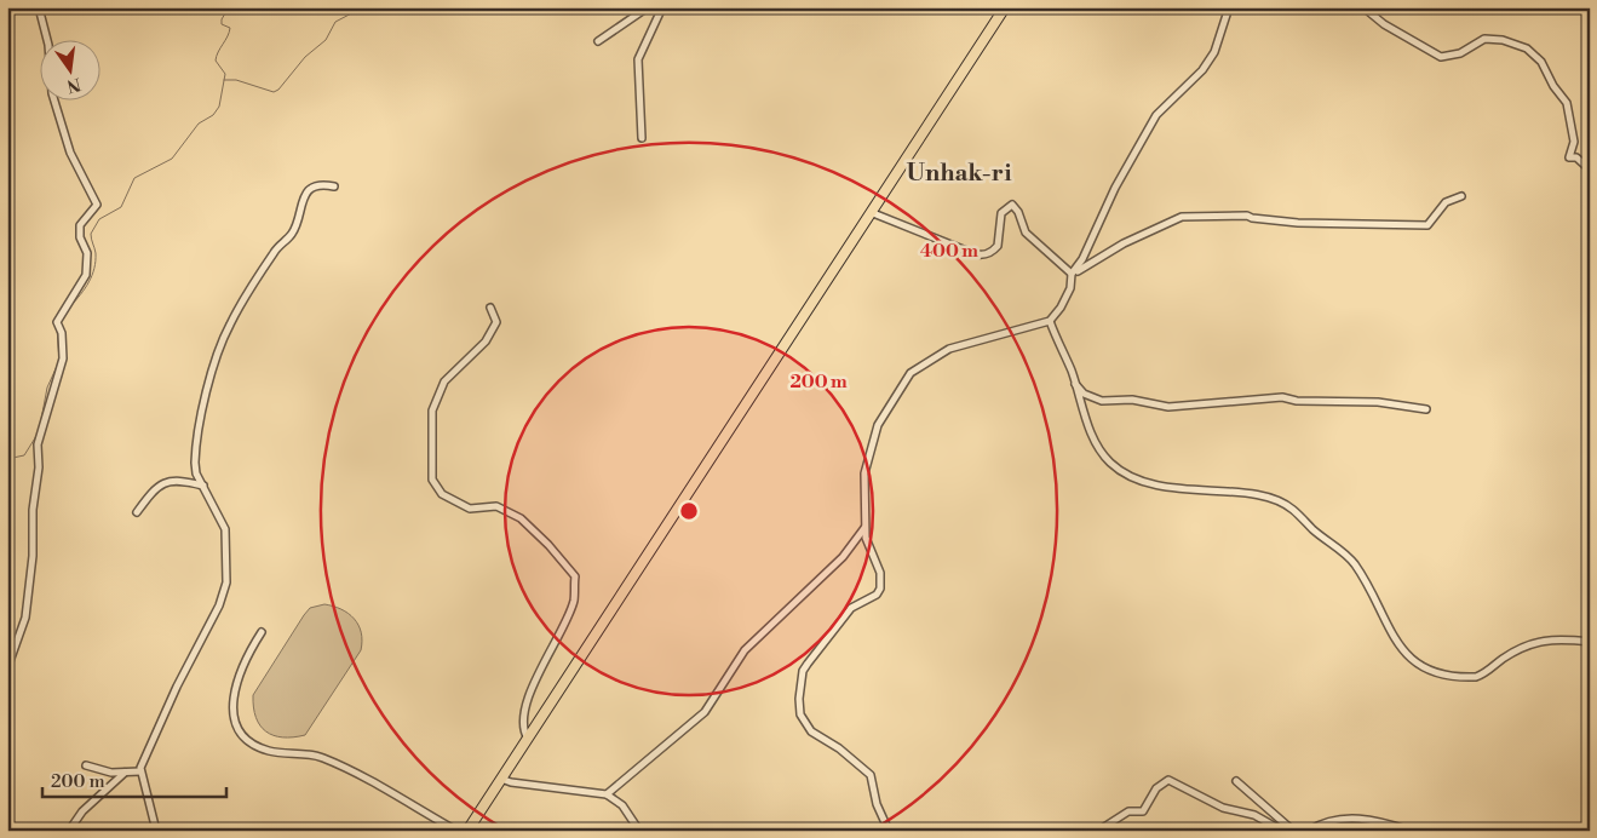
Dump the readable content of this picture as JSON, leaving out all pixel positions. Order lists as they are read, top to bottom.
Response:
{
  "districts": ["Unhak-ri"],
  "scale_bar": "200 m",
  "north": "bottom",
  "rings": ["400 m", "200 m"]
}
